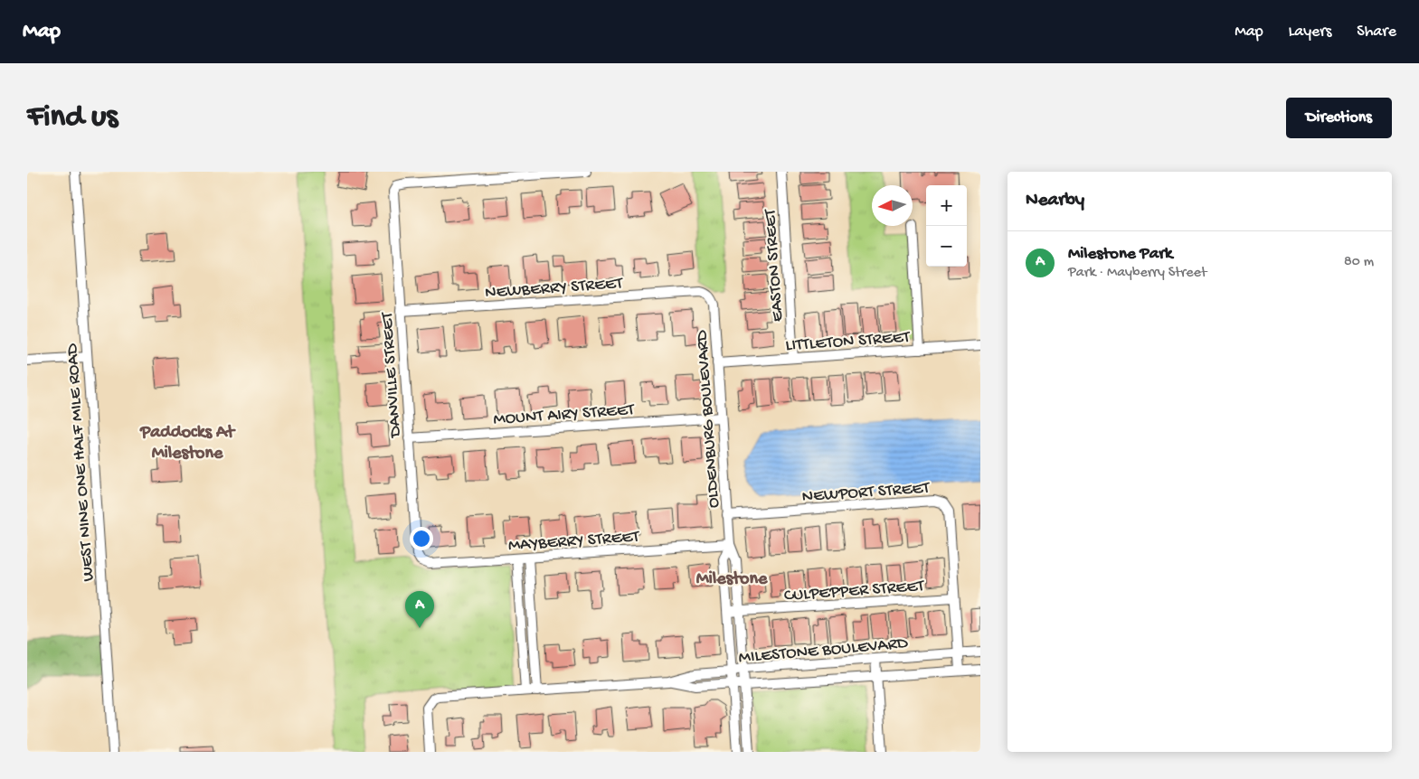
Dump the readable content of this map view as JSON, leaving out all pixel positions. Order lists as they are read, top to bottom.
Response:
{
  "streets": {
    "street": [
      "EASTON STREET",
      "NEWBERRY STREET",
      "LITTLETON STREET",
      "DANVILLE STREET",
      "MOUNT AIRY STREET",
      "OLDENBURG BOULEVARD",
      "WEST NINE ONE HALF MILE ROAD",
      "NEWPORT STREET",
      "MAYBERRY STREET",
      "CULPEPPER STREET",
      "MILESTONE BOULEVARD"
    ]
  },
  "crossings": [
    ["EASTON STREET", "LITTLETON STREET"],
    ["NEWBERRY STREET", "DANVILLE STREET"],
    ["NEWBERRY STREET", "OLDENBURG BOULEVARD"],
    ["LITTLETON STREET", "OLDENBURG BOULEVARD"],
    ["DANVILLE STREET", "MOUNT AIRY STREET"],
    ["DANVILLE STREET", "MAYBERRY STREET"],
    ["MOUNT AIRY STREET", "OLDENBURG BOULEVARD"],
    ["OLDENBURG BOULEVARD", "NEWPORT STREET"],
    ["OLDENBURG BOULEVARD", "MAYBERRY STREET"],
    ["OLDENBURG BOULEVARD", "CULPEPPER STREET"],
    ["OLDENBURG BOULEVARD", "MILESTONE BOULEVARD"],
    ["NEWPORT STREET", "CULPEPPER STREET"],
    ["NEWPORT STREET", "MILESTONE BOULEVARD"]
  ],
  "districts": ["Paddocks At Milestone", "Milestone"],
  "north": "left",
  "page": {
    "header": "Map",
    "nav": ["Map", "Layers", "Share"],
    "buttons": "Directions",
    "title": "Find us",
    "heading": "Nearby",
    "map_buttons": ["+", "−"],
    "list": [
      {
        "mark": "A",
        "name": "Milestone Park",
        "note": "Park · Mayberry Street",
        "value": "80 m"
      }
    ],
    "pins": "A"
  }
}
